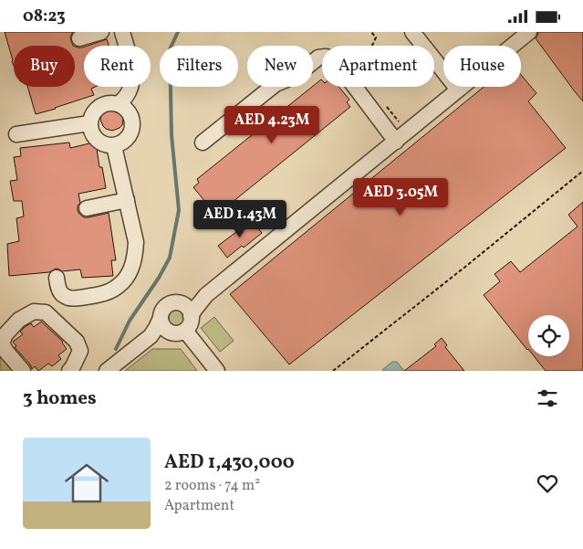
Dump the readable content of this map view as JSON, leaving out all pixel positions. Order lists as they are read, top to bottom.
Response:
{
  "page": {
    "status": "08:23",
    "chip": [
      "Buy",
      "Rent",
      "Filters",
      "New",
      "Apartment",
      "House"
    ],
    "price": ["AED 4.23M", "AED 3.05M", "AED 1.43M"],
    "heading": "3 homes",
    "list": [
      {
        "name": "AED 1,430,000",
        "note": "2 rooms · 74 m² · Apartment"
      }
    ]
  }
}
